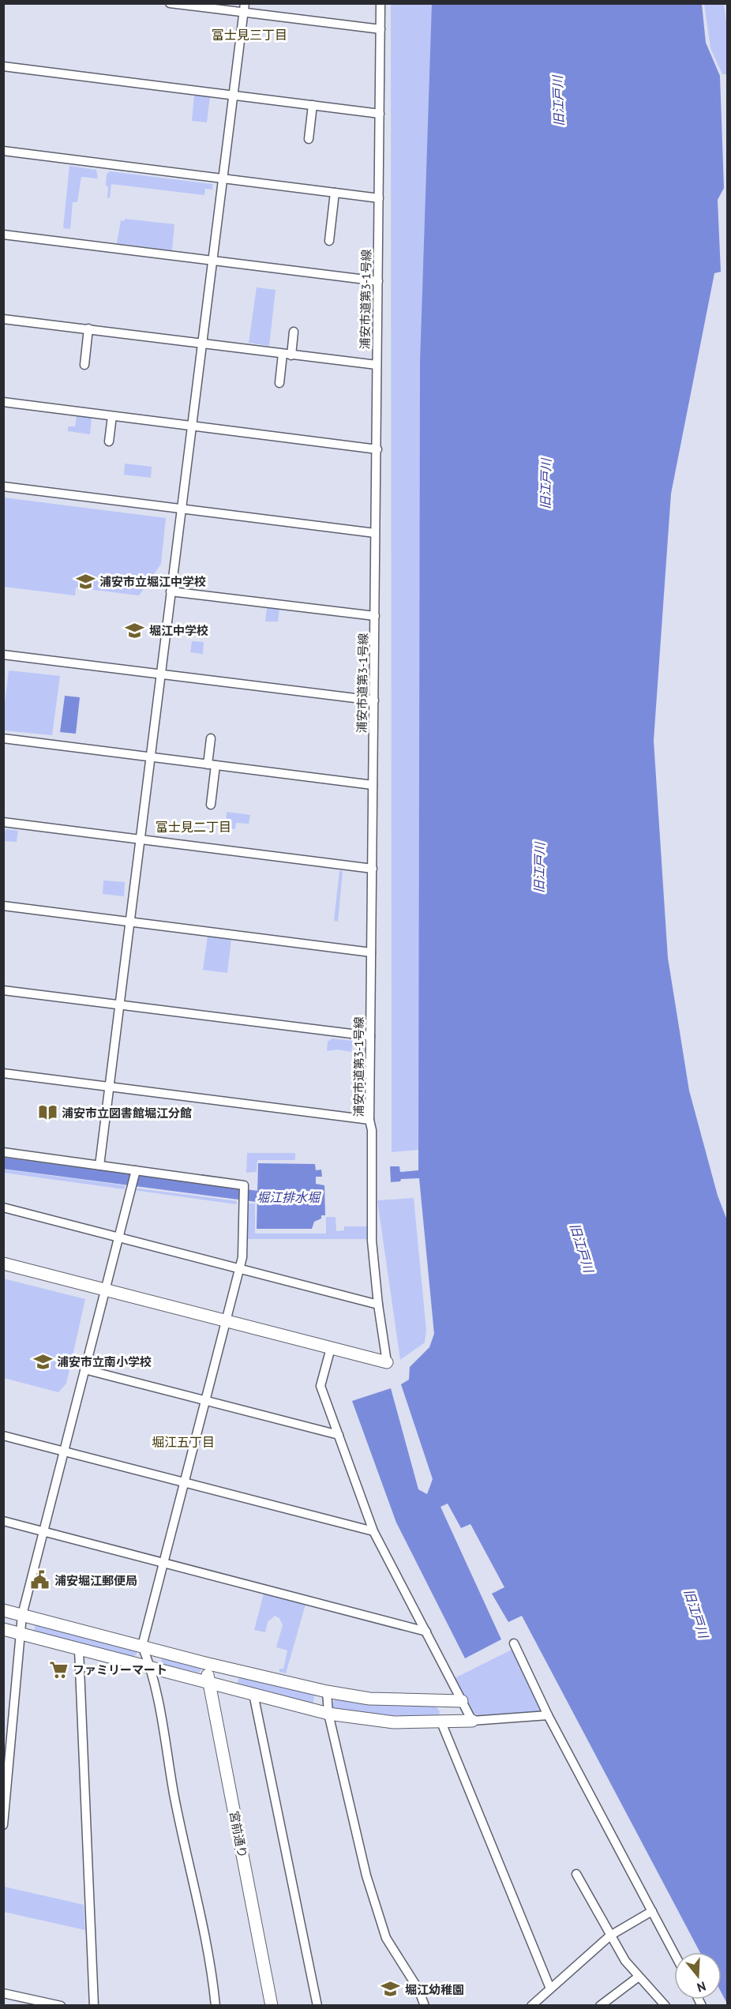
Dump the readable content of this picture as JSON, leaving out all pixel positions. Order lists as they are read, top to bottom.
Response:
{
  "streets": {
    "street": ["浦安市道第3-1号線", "宮前通り"]
  },
  "districts": ["富士見三丁目", "富士見二丁目", "堀江五丁目"],
  "water": ["旧江戸川", "堀江排水堀"],
  "places": {
    "school or university": [
      "浦安市立堀江中学校",
      "堀江中学校",
      "浦安市立南小学校",
      "堀江幼稚園"
    ],
    "library": ["浦安市立図書館堀江分館"],
    "public building": ["浦安堀江郵便局"],
    "supermarket": ["ファミリーマート"]
  },
  "north": "bottom"
}
